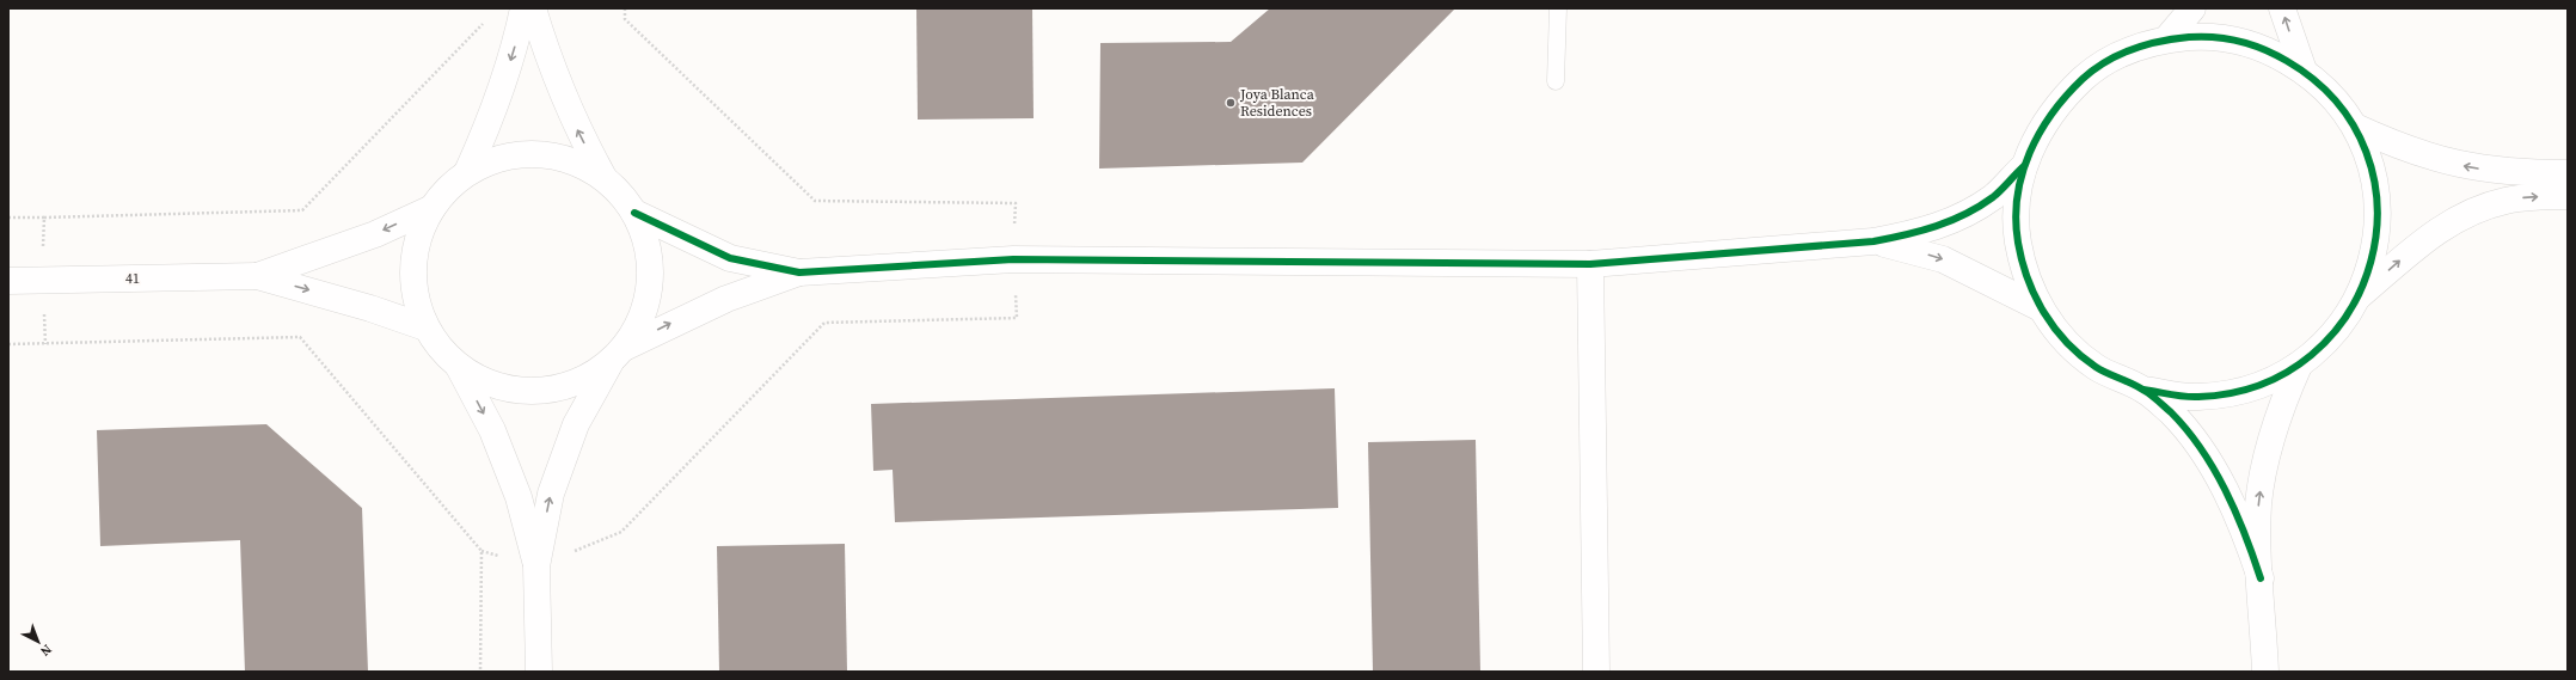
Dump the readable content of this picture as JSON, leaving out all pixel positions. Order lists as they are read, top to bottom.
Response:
{
  "streets": {
    "street": ["41"]
  },
  "places": ["Joya Blanca Residences"],
  "north": "bottom right"
}
